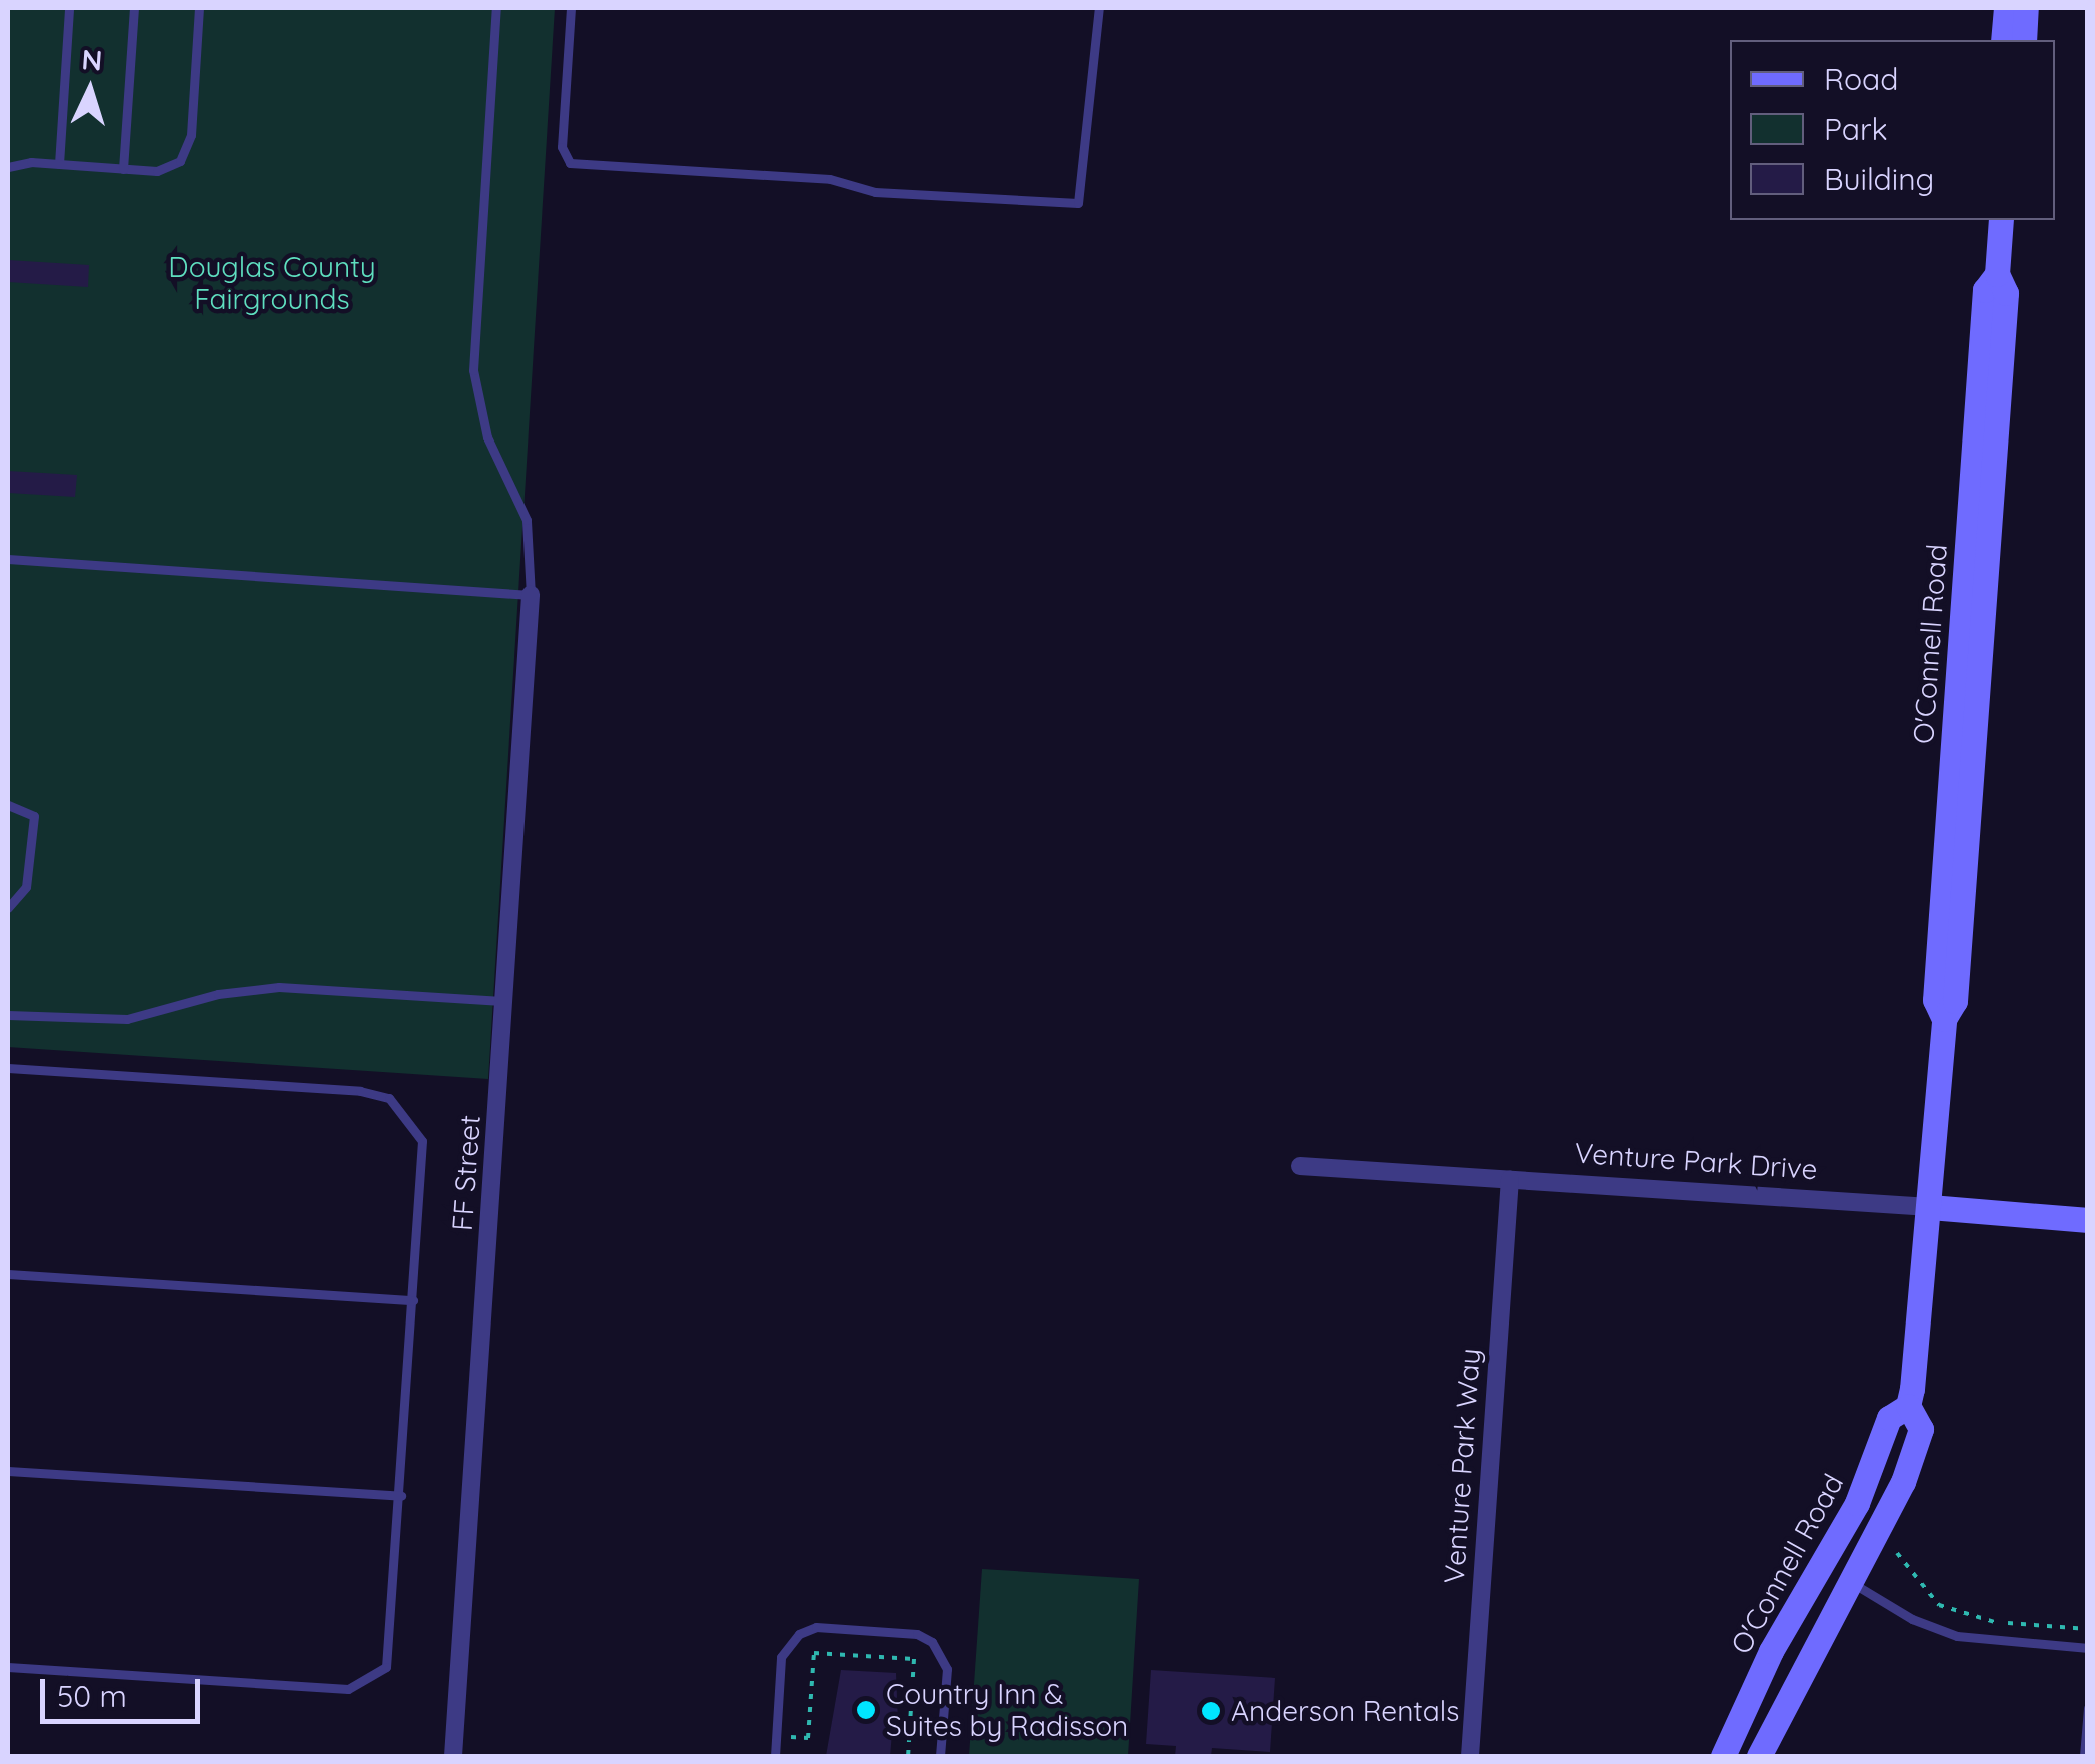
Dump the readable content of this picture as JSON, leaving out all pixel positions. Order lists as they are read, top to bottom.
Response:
{
  "streets": {
    "street": [
      "O'Connell Road",
      "Venture Park Drive",
      "FF Street",
      "Venture Park Way"
    ]
  },
  "crossings": [
    ["O'Connell Road", "Venture Park Drive"],
    ["Venture Park Drive", "Venture Park Way"]
  ],
  "parks": ["Douglas County Fairgrounds"],
  "places": ["Country Inn & Suites by Radisson", "Anderson Rentals"],
  "legend": ["Road", "Park", "Building"],
  "scale_bar": "50 m",
  "north": "top"
}
